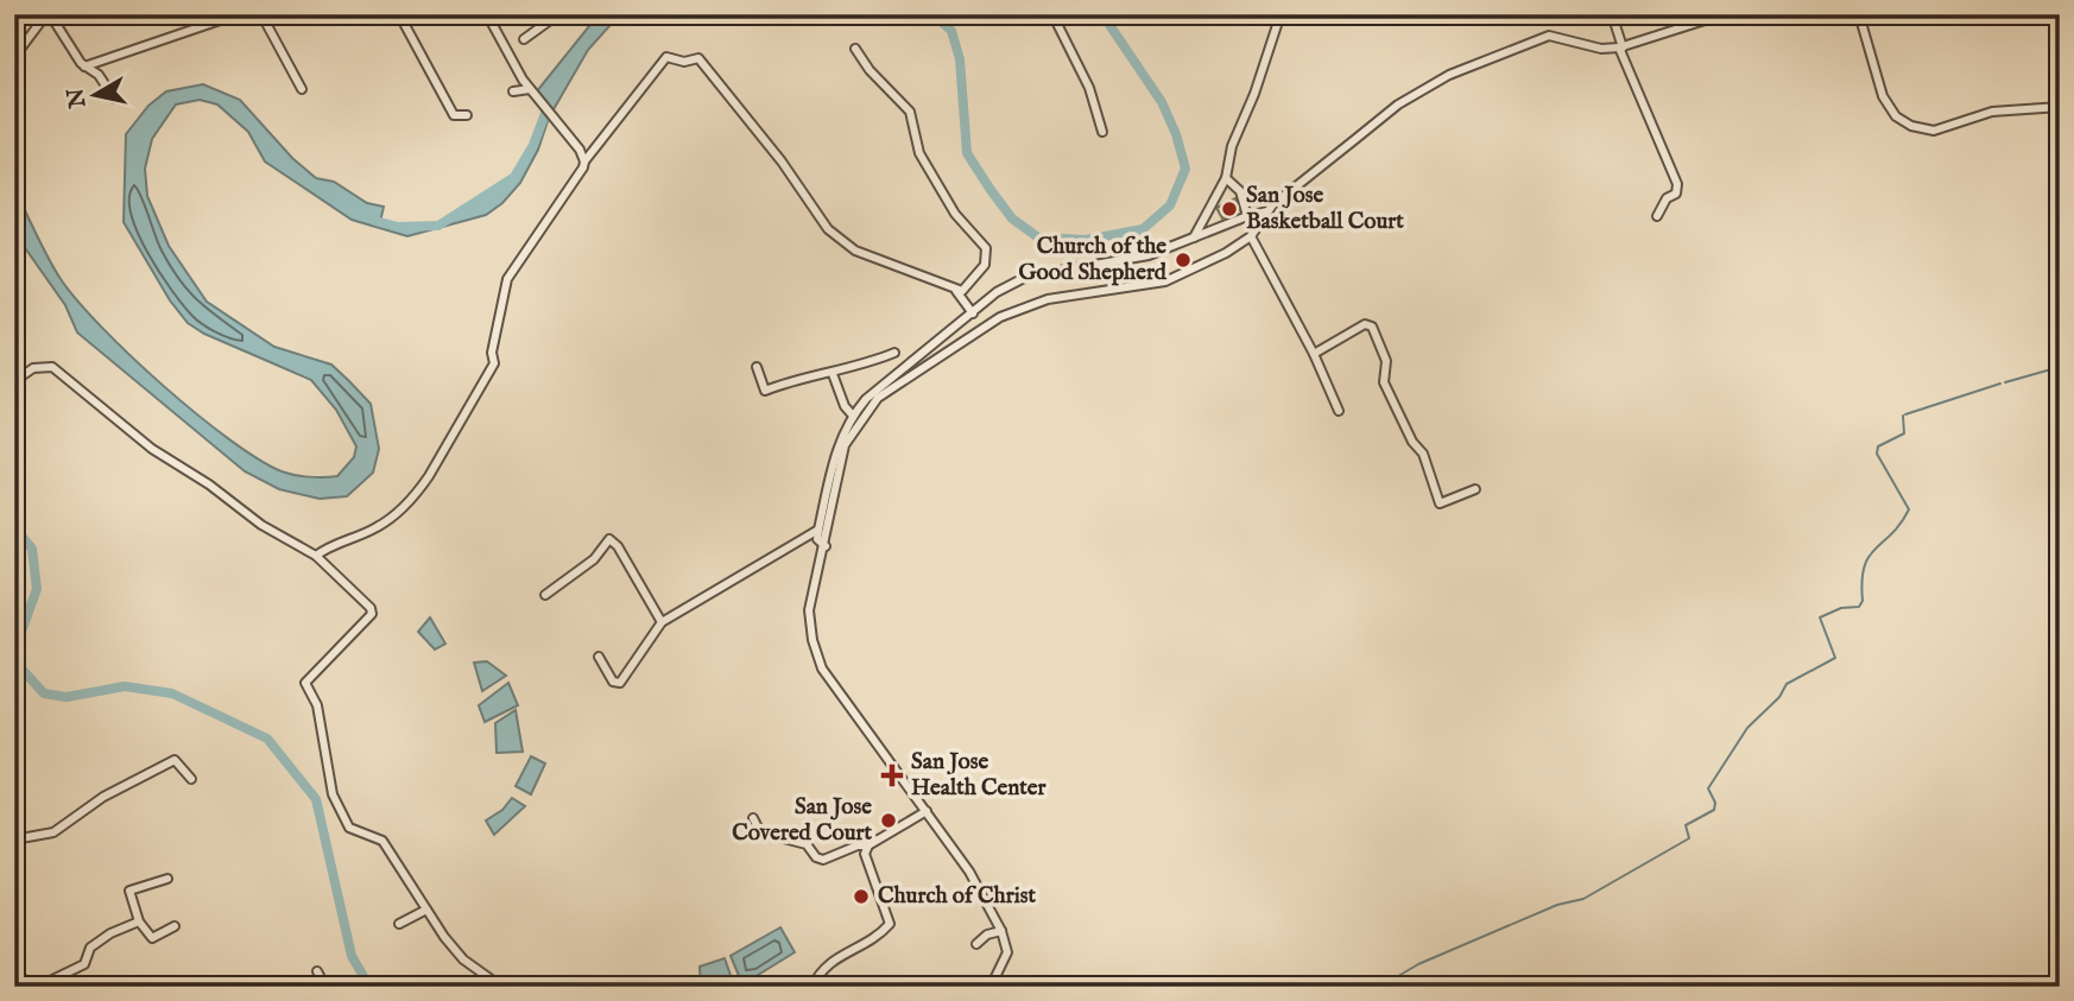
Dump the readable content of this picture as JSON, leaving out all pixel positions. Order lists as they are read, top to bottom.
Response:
{
  "places": {
    "other": [
      "San Jose Basketball Court",
      "Church of the Good Shepherd",
      "San Jose Covered Court",
      "Church of Christ"
    ],
    "health": ["San Jose Health Center"]
  },
  "north": "left"
}
